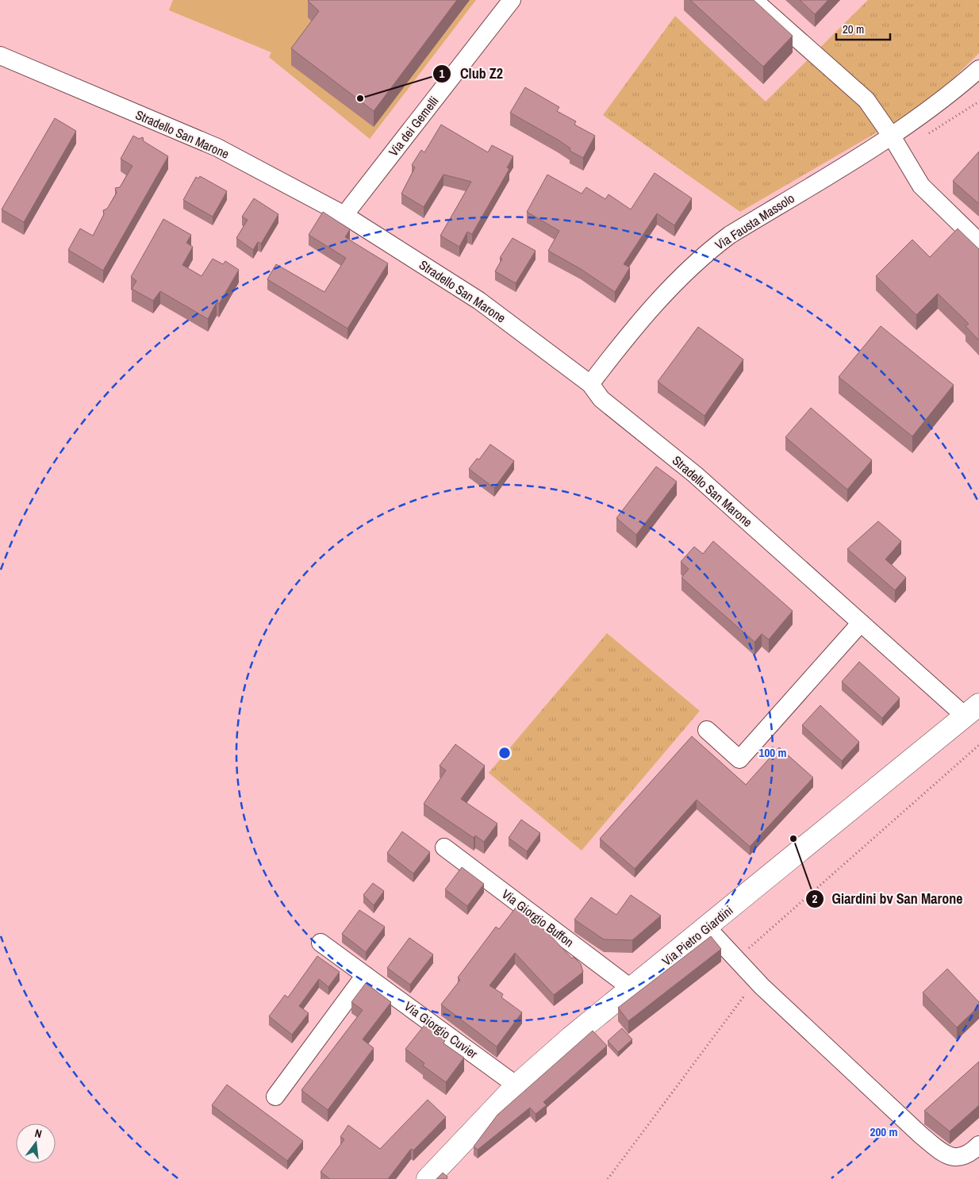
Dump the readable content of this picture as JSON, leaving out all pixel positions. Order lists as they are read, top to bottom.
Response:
{
  "streets": {
    "main road": ["Via Pietro Giardini"],
    "street": [
      "Via dei Gemelli",
      "Stradello San Marone",
      "Via Fausta Massolo",
      "Via Giorgio Buffon",
      "Via Giorgio Cuvier"
    ]
  },
  "crossings": [
    ["Via dei Gemelli", "Stradello San Marone"],
    ["Stradello San Marone", "Via Fausta Massolo"],
    ["Stradello San Marone", "Via Pietro Giardini"],
    ["Via Giorgio Buffon", "Via Pietro Giardini"],
    ["Via Pietro Giardini", "Via Giorgio Cuvier"]
  ],
  "places": ["Club Z2", "Giardini bv San Marone"],
  "scale_bar": "20 m",
  "north": "top",
  "rings": ["100 m", "200 m"]
}
